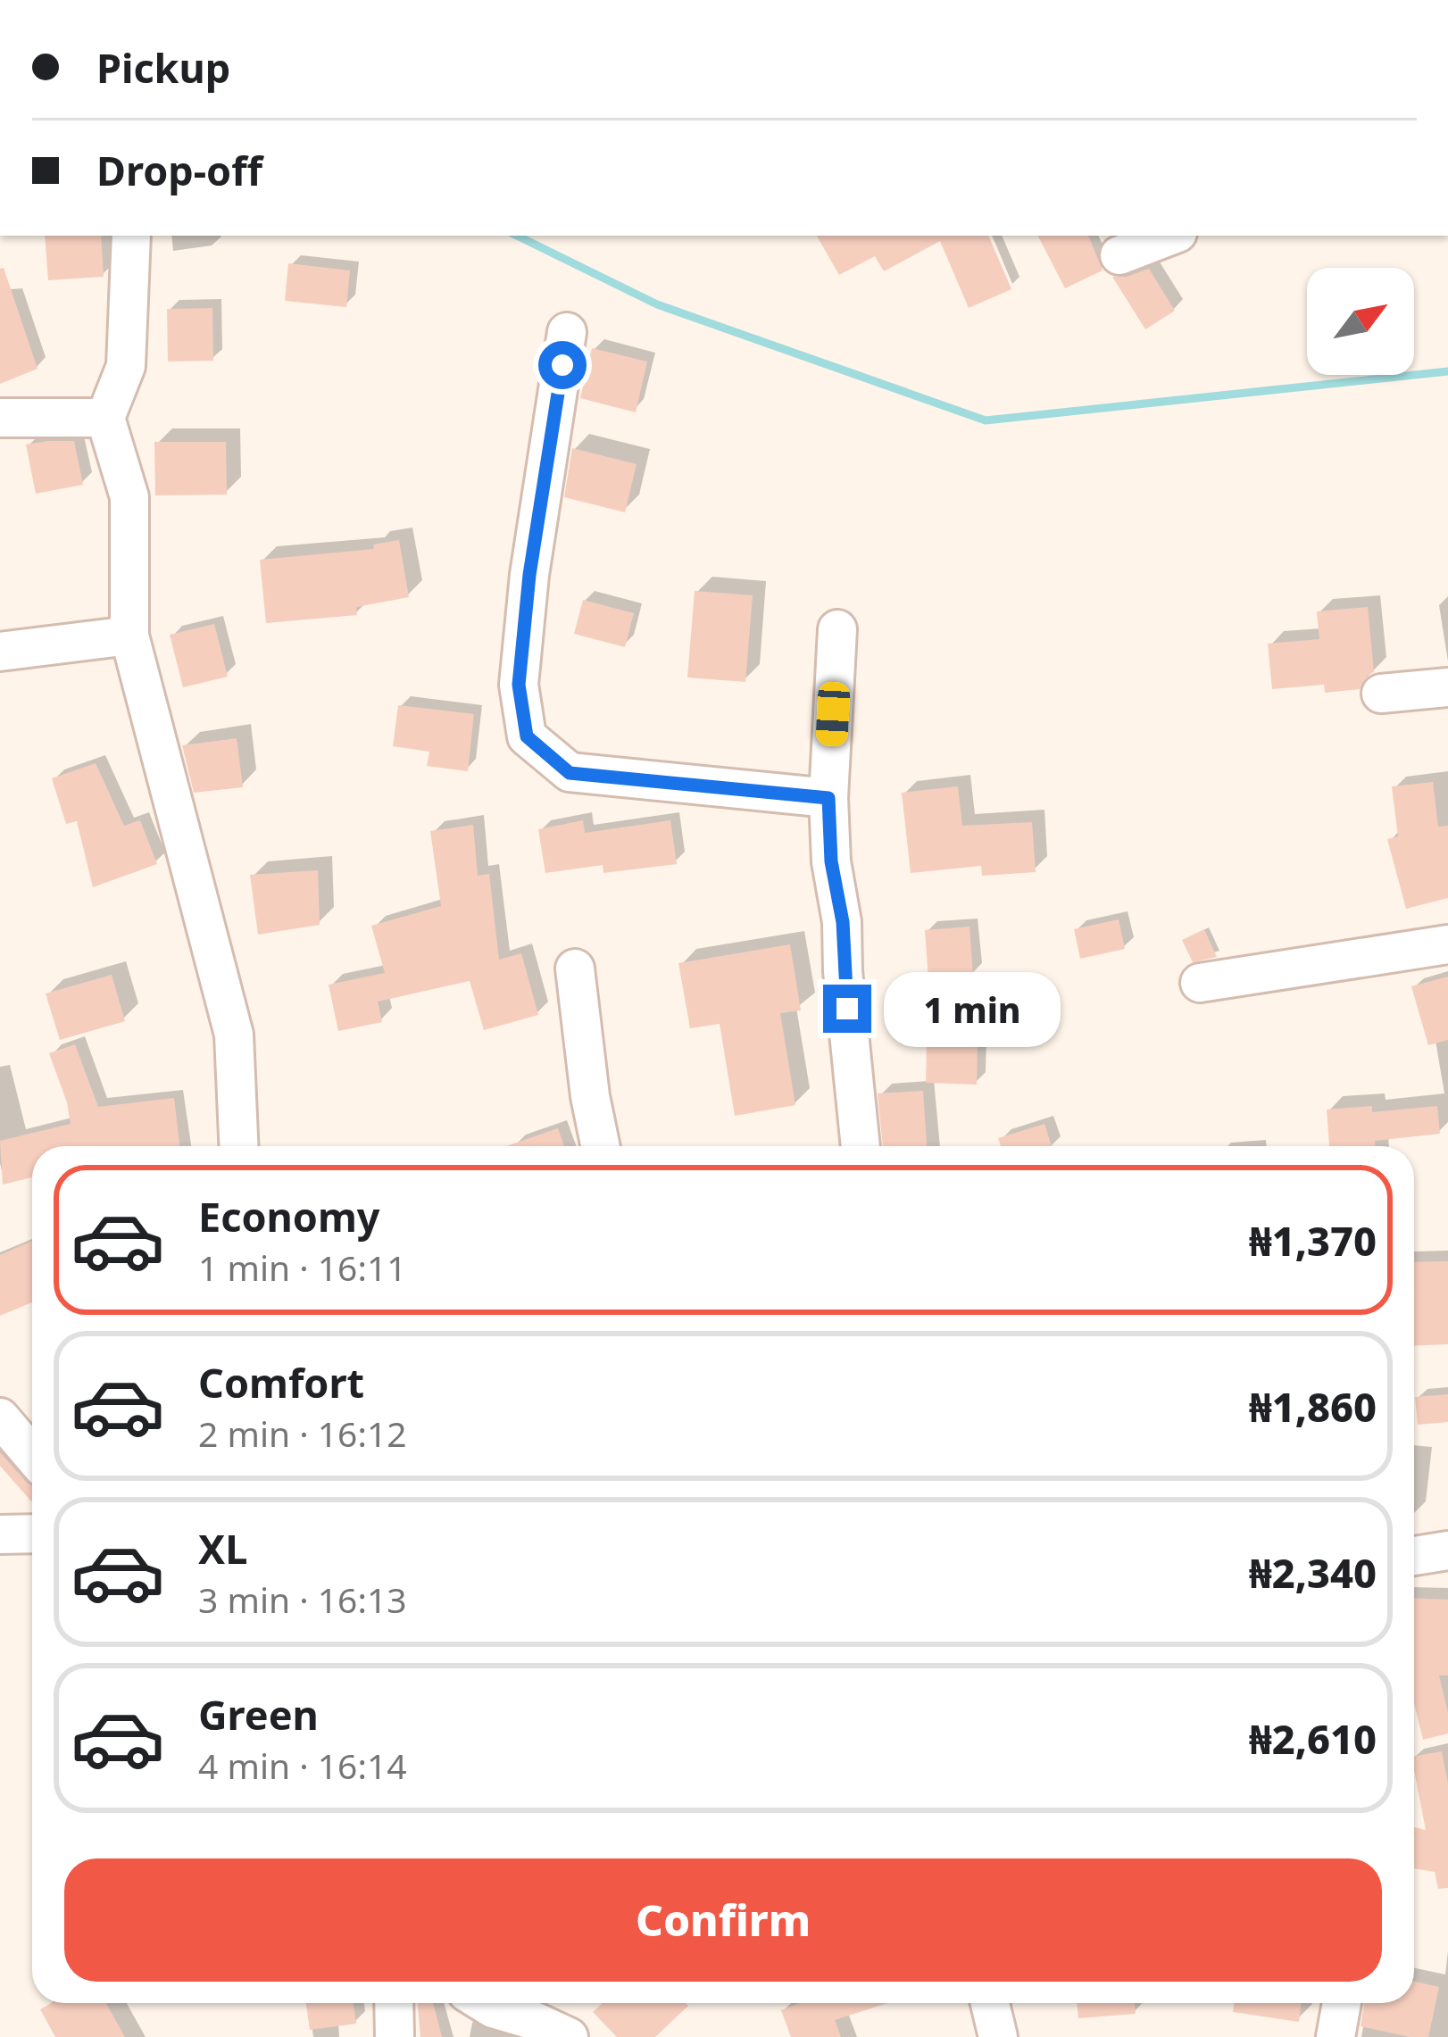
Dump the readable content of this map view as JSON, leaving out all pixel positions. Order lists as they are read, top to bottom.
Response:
{
  "north": "top right",
  "page": {
    "banner": ["Pickup", "Drop-off"],
    "bubble": "1 min",
    "list": [
      {
        "name": "Economy",
        "note": "1 min · 16:11",
        "value": "₦1,370"
      },
      {
        "name": "Comfort",
        "note": "2 min · 16:12",
        "value": "₦1,860"
      },
      {
        "name": "XL",
        "note": "3 min · 16:13",
        "value": "₦2,340"
      },
      {
        "name": "Green",
        "note": "4 min · 16:14",
        "value": "₦2,610"
      }
    ],
    "buttons": "Confirm"
  }
}
